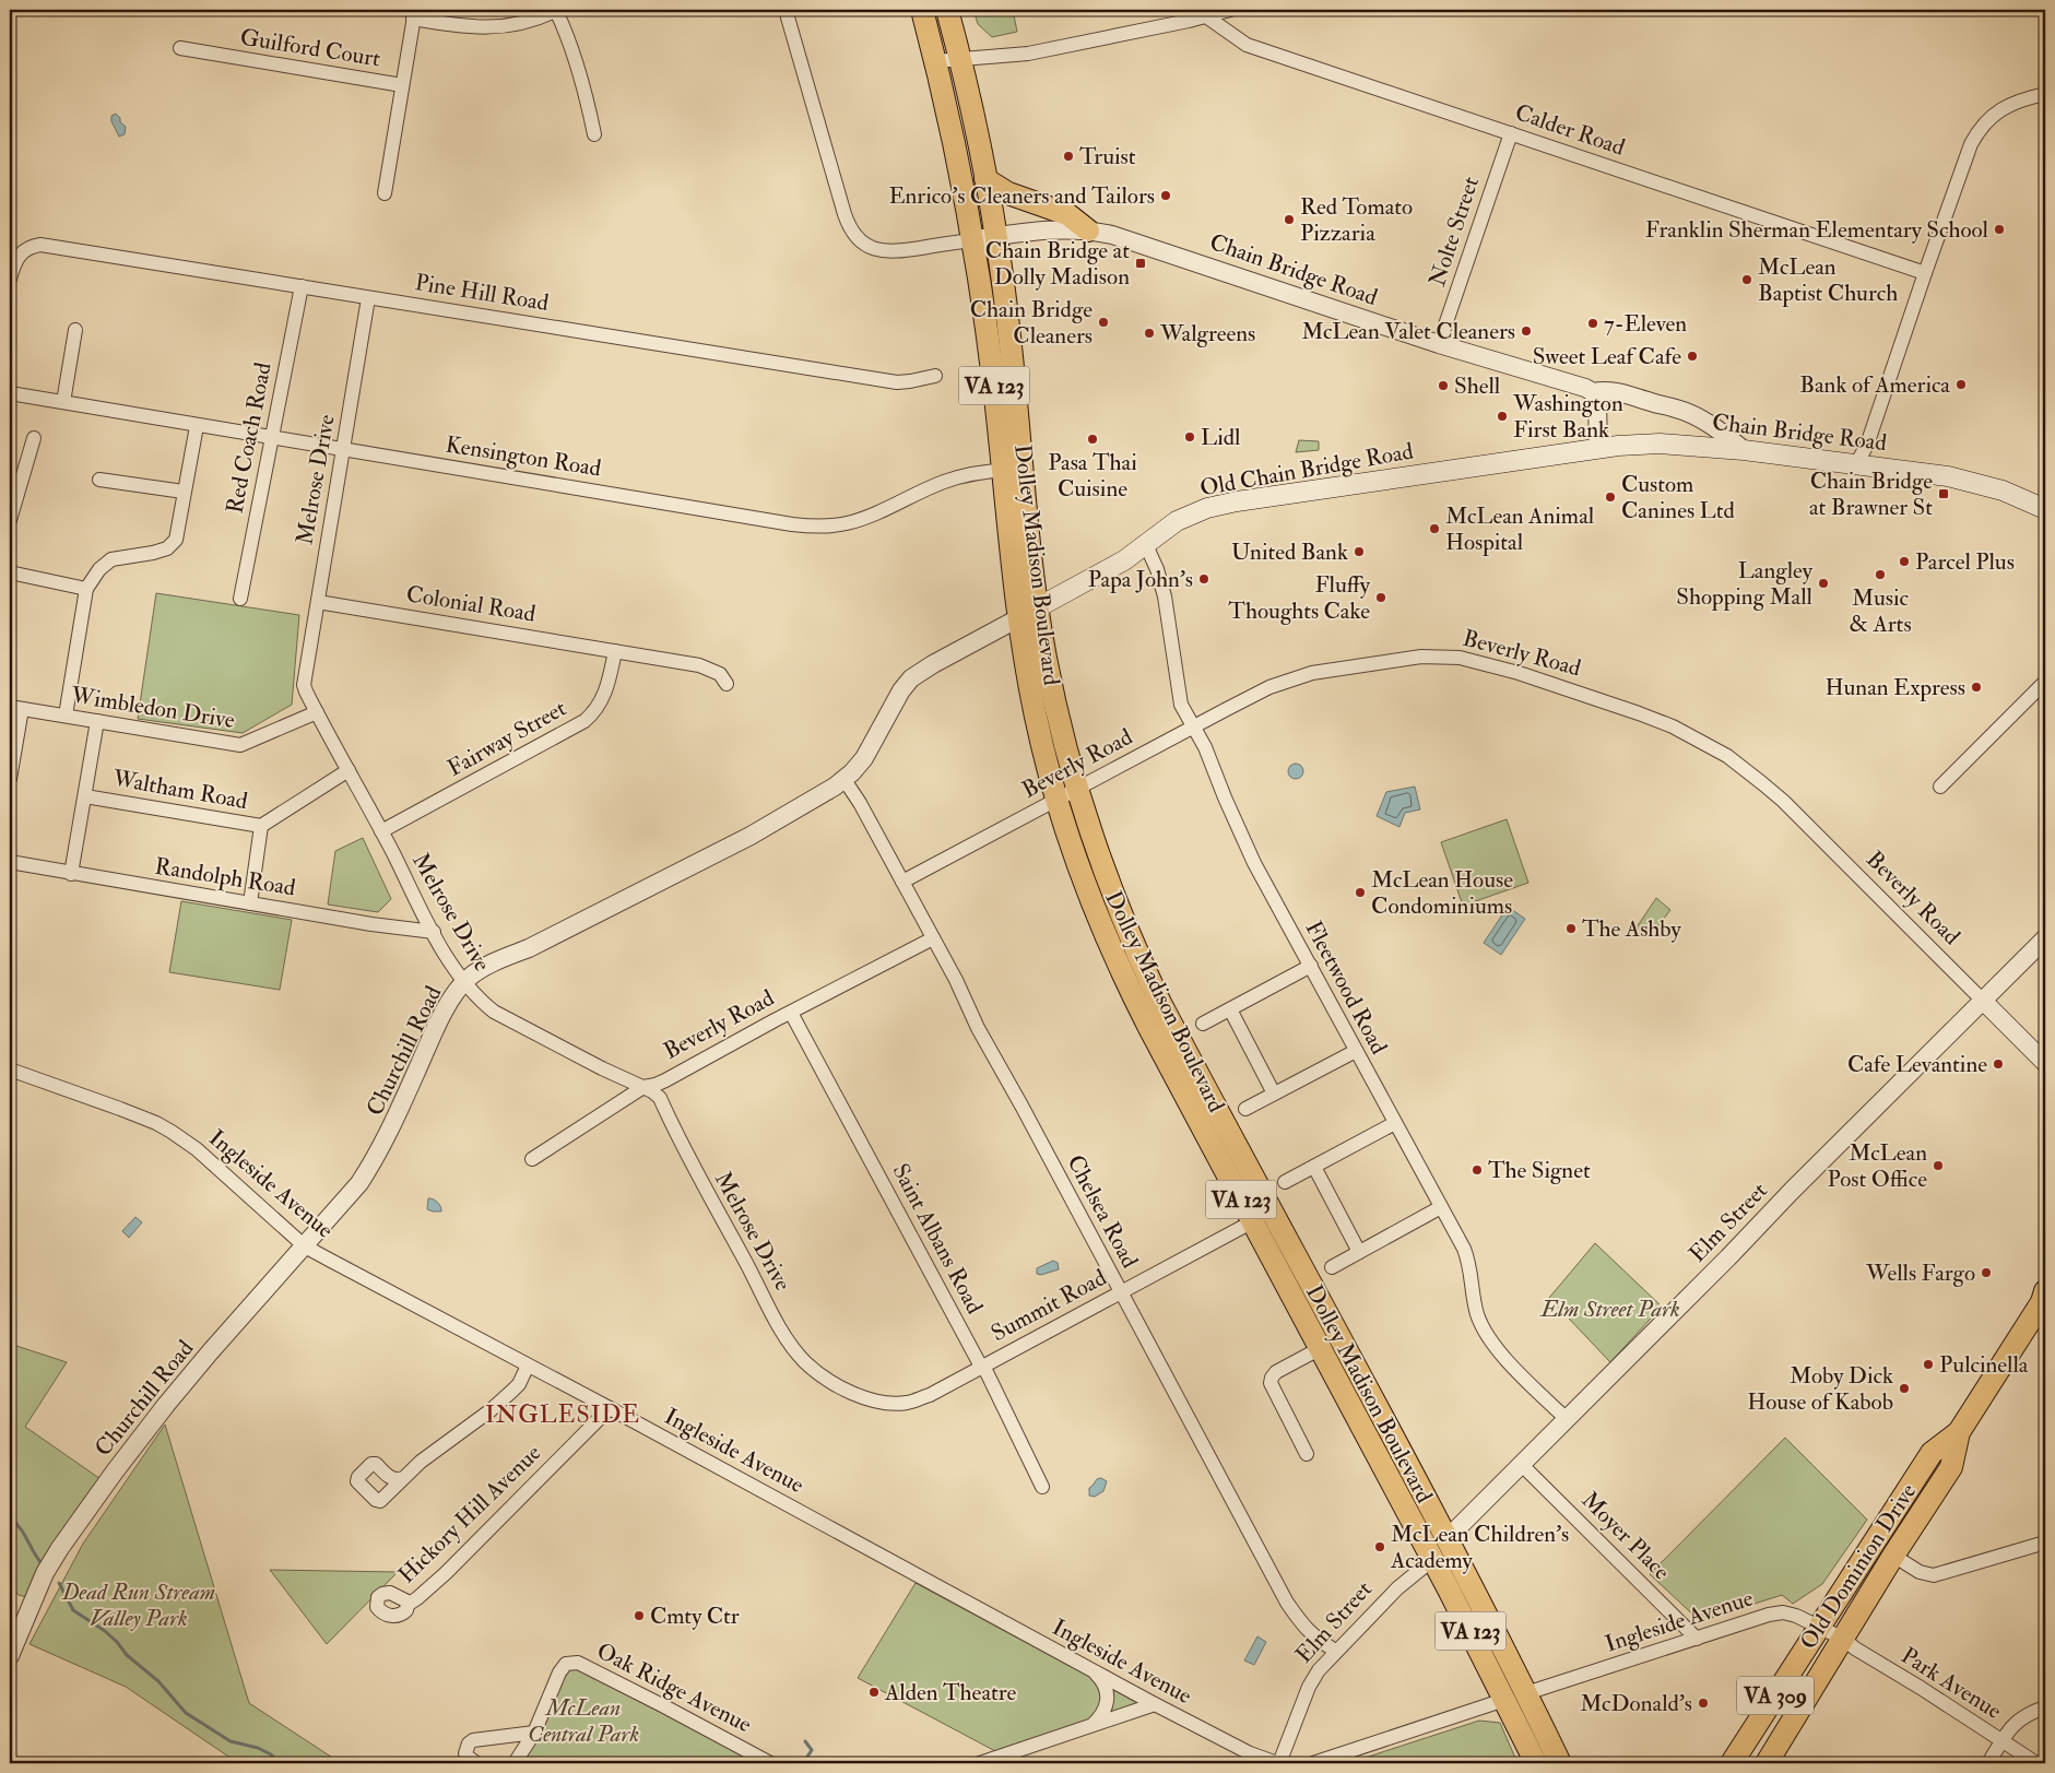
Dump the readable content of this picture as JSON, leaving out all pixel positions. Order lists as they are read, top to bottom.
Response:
{
  "streets": {
    "main road": [
      "Chain Bridge Road",
      "VA 123",
      "Old Chain Bridge Road",
      "Dolley Madison Boulevard",
      "Old Dominion Drive",
      "VA 309"
    ],
    "street": [
      "Guilford Court",
      "Calder Road",
      "Nolte Street",
      "Pine Hill Road",
      "Red Coach Road",
      "Kensington Road",
      "Melrose Drive",
      "Colonial Road",
      "Beverly Road",
      "Wimbledon Drive",
      "Fairway Street",
      "Waltham Road",
      "Randolph Road",
      "Fleetwood Road",
      "Churchill Road",
      "Ingleside Avenue",
      "Chelsea Road",
      "Elm Street",
      "Saint Albans Road",
      "Summit Road",
      "Hickory Hill Avenue",
      "Moyer Place",
      "Park Avenue",
      "Oak Ridge Avenue"
    ]
  },
  "crossings": [
    ["Calder Road", "Nolte Street"],
    ["Nolte Street", "Chain Bridge Road"],
    ["Chain Bridge Road", "Old Chain Bridge Road"],
    ["Chain Bridge Road", "Dolley Madison Boulevard"],
    ["Pine Hill Road", "Red Coach Road"],
    ["Pine Hill Road", "Melrose Drive"],
    ["Red Coach Road", "Kensington Road"],
    ["Kensington Road", "Melrose Drive"],
    ["Kensington Road", "Dolley Madison Boulevard"],
    ["Old Chain Bridge Road", "Dolley Madison Boulevard"],
    ["Old Chain Bridge Road", "Fleetwood Road"],
    ["Old Chain Bridge Road", "Churchill Road"],
    ["Melrose Drive", "Colonial Road"],
    ["Melrose Drive", "Beverly Road"],
    ["Melrose Drive", "Wimbledon Drive"],
    ["Melrose Drive", "Fairway Street"],
    ["Melrose Drive", "Waltham Road"],
    ["Melrose Drive", "Randolph Road"],
    ["Melrose Drive", "Churchill Road"],
    ["Melrose Drive", "Summit Road"],
    ["Dolley Madison Boulevard", "Beverly Road"],
    ["Dolley Madison Boulevard", "Churchill Road"],
    ["Dolley Madison Boulevard", "Ingleside Avenue"],
    ["Dolley Madison Boulevard", "Elm Street"],
    ["Dolley Madison Boulevard", "Summit Road"],
    ["Colonial Road", "Fairway Street"],
    ["Beverly Road", "Fleetwood Road"],
    ["Beverly Road", "Chelsea Road"],
    ["Beverly Road", "Elm Street"],
    ["Beverly Road", "Saint Albans Road"],
    ["Fleetwood Road", "Elm Street"],
    ["Churchill Road", "Ingleside Avenue"],
    ["Churchill Road", "Chelsea Road"],
    ["Ingleside Avenue", "Elm Street"],
    ["Ingleside Avenue", "Hickory Hill Avenue"],
    ["Ingleside Avenue", "Moyer Place"],
    ["Ingleside Avenue", "Old Dominion Drive"],
    ["Ingleside Avenue", "Park Avenue"],
    ["Chelsea Road", "Elm Street"],
    ["Chelsea Road", "Summit Road"],
    ["Elm Street", "Moyer Place"],
    ["Saint Albans Road", "Summit Road"],
    ["Old Dominion Drive", "Park Avenue"]
  ],
  "districts": ["INGLESIDE"],
  "parks": ["Elm Street Park", "Dead Run Stream Valley Park", "McLean Central Park"],
  "places": {
    "other": [
      "Truist",
      "Enrico's Cleaners and Tailors",
      "Red Tomato Pizzaria",
      "Franklin Sherman Elementary School",
      "McLean Baptist Church",
      "Chain Bridge Cleaners",
      "7-Eleven",
      "McLean Valet Cleaners",
      "Walgreens",
      "Sweet Leaf Cafe",
      "Bank of America",
      "Shell",
      "Washington First Bank",
      "Lidl",
      "Pasa Thai Cuisine",
      "Custom Canines Ltd",
      "McLean Animal Hospital",
      "United Bank",
      "Parcel Plus",
      "Music & Arts",
      "Papa John's",
      "Langley Shopping Mall",
      "Fluffy Thoughts Cake",
      "Hunan Express",
      "McLean House Condominiums",
      "The Ashby",
      "Cafe Levantine",
      "McLean Post Office",
      "The Signet",
      "Wells Fargo",
      "Pulcinella",
      "Moby Dick House of Kabob",
      "McLean Children's Academy",
      "Cmty Ctr",
      "Alden Theatre",
      "McDonald's"
    ],
    "transit": ["Chain Bridge at Dolly Madison", "Chain Bridge at Brawner St"]
  }
}
